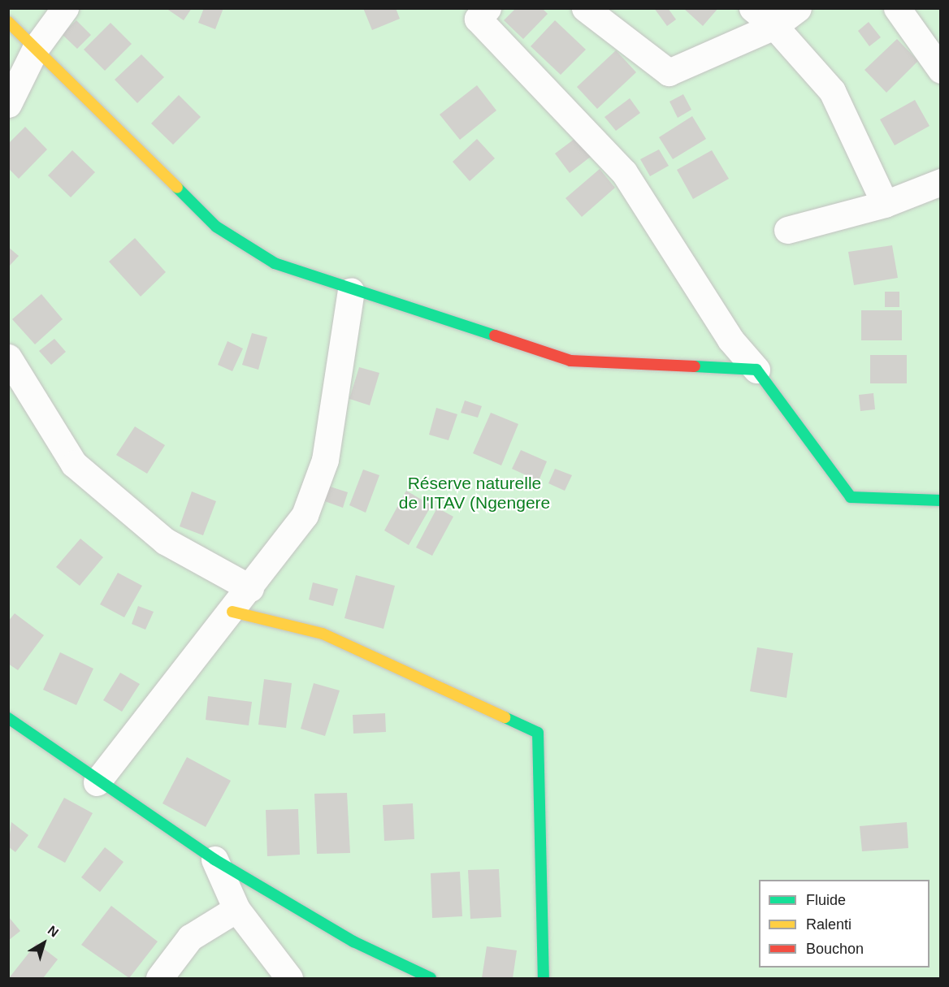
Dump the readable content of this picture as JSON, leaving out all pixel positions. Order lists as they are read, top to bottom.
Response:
{
  "parks": ["Réserve naturelle de l'ITAV (Ngengere"],
  "legend": ["Fluide", "Ralenti", "Bouchon"],
  "north": "top right"
}
